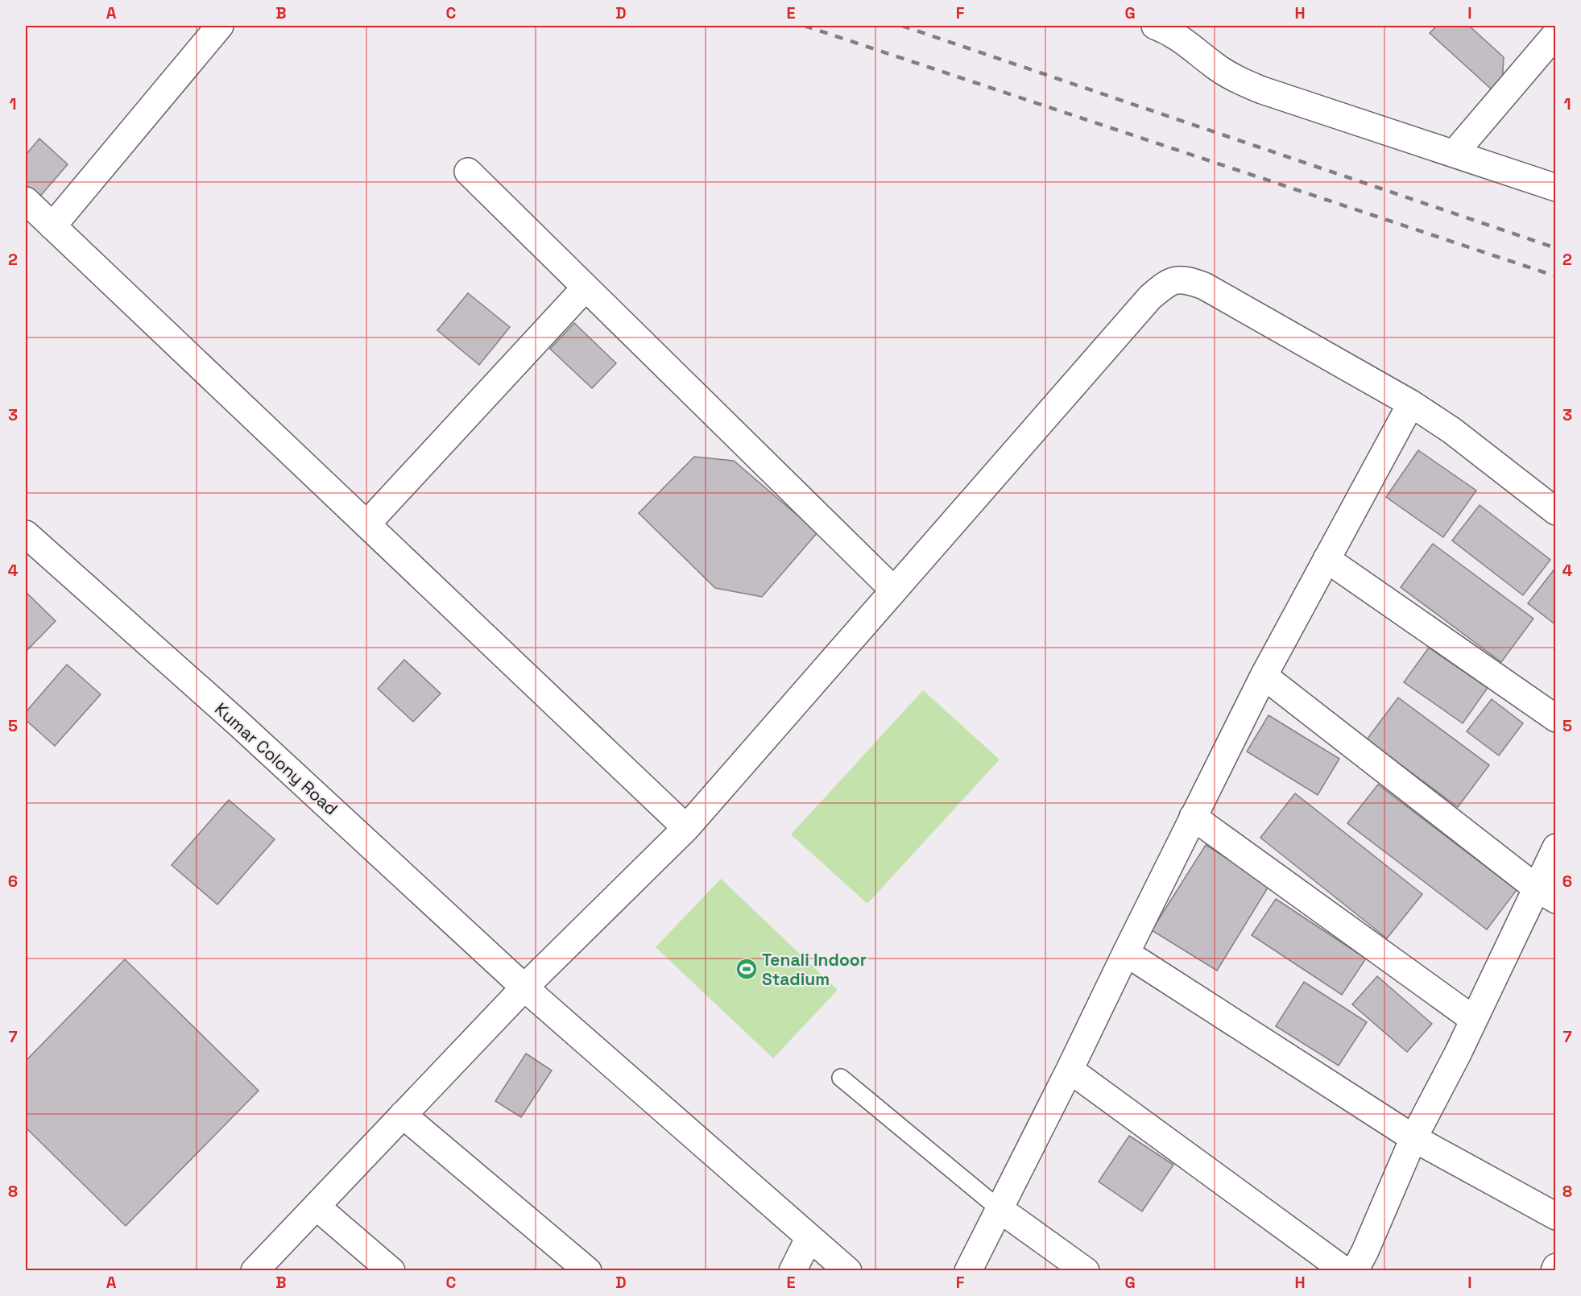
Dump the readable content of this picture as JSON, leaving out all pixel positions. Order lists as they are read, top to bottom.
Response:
{
  "streets": {
    "street": ["Kumar Colony Road"]
  },
  "places": {
    "sports": ["Tenali Indoor Stadium"]
  },
  "grid": {
    "columns": [
      "A",
      "B",
      "C",
      "D",
      "E",
      "F",
      "G",
      "H",
      "I"
    ],
    "rows": [
      "1",
      "2",
      "3",
      "4",
      "5",
      "6",
      "7",
      "8"
    ]
  }
}
